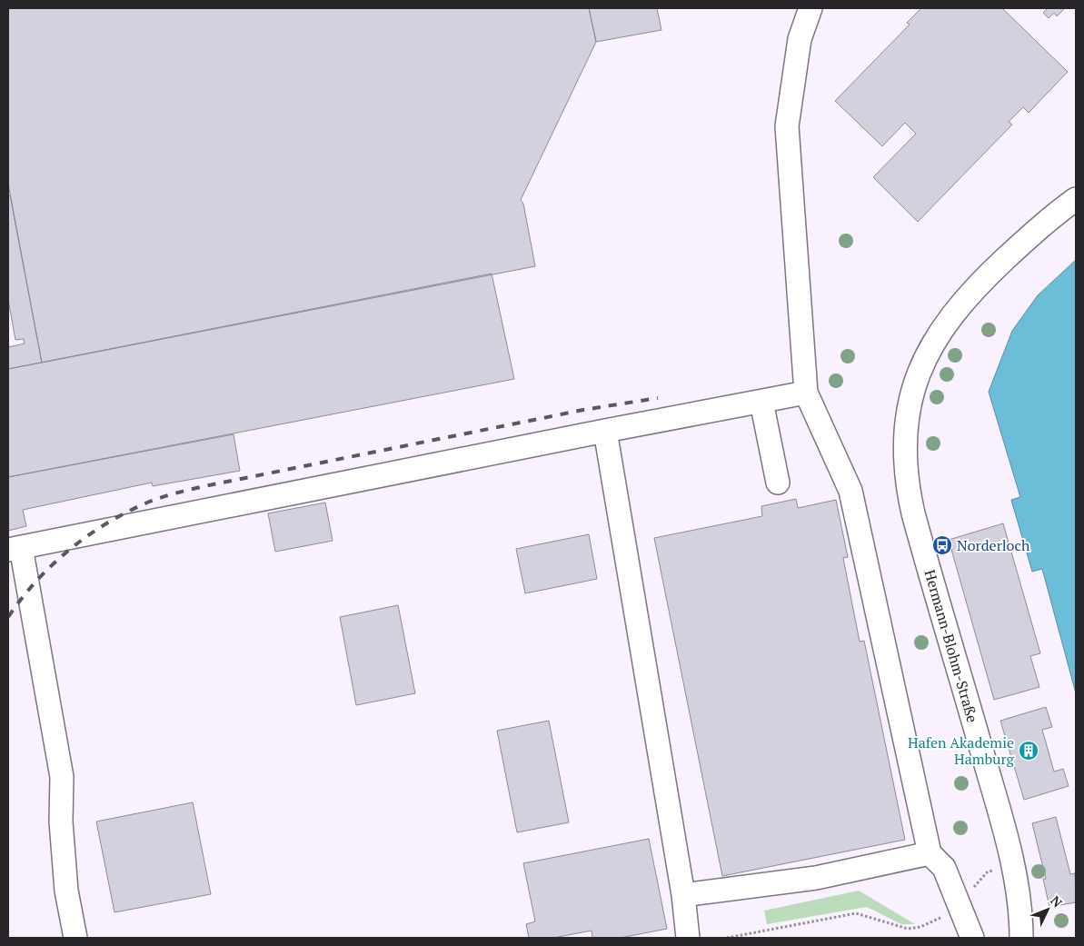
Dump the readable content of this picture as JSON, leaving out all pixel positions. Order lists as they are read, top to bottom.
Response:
{
  "streets": {
    "street": ["Hermann-Blohm-Straße"]
  },
  "places": {
    "bus stop": ["Norderloch"],
    "building": ["Hafen Akademie Hamburg"]
  },
  "north": "top right"
}
